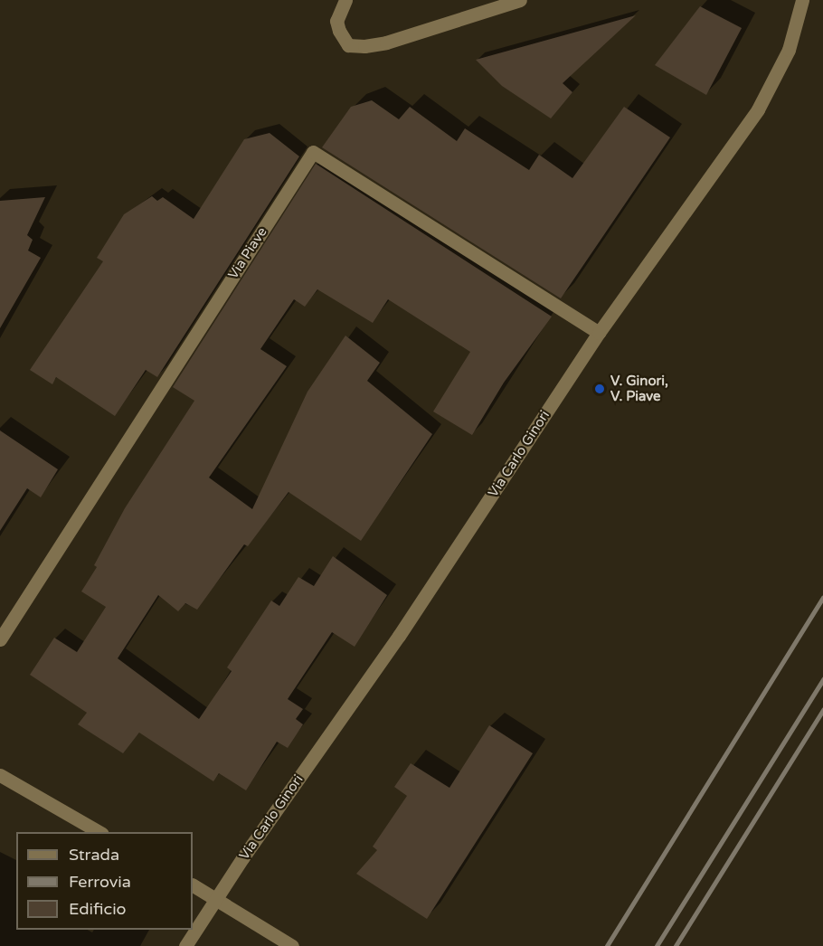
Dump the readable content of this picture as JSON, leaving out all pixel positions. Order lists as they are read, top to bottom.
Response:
{
  "streets": {
    "street": ["Via Piave", "Via Carlo Ginori"]
  },
  "crossings": [
    ["Via Piave", "Via Carlo Ginori"]
  ],
  "places": ["V. Ginori, V. Piave"],
  "legend": ["Strada", "Ferrovia", "Edificio"]
}
